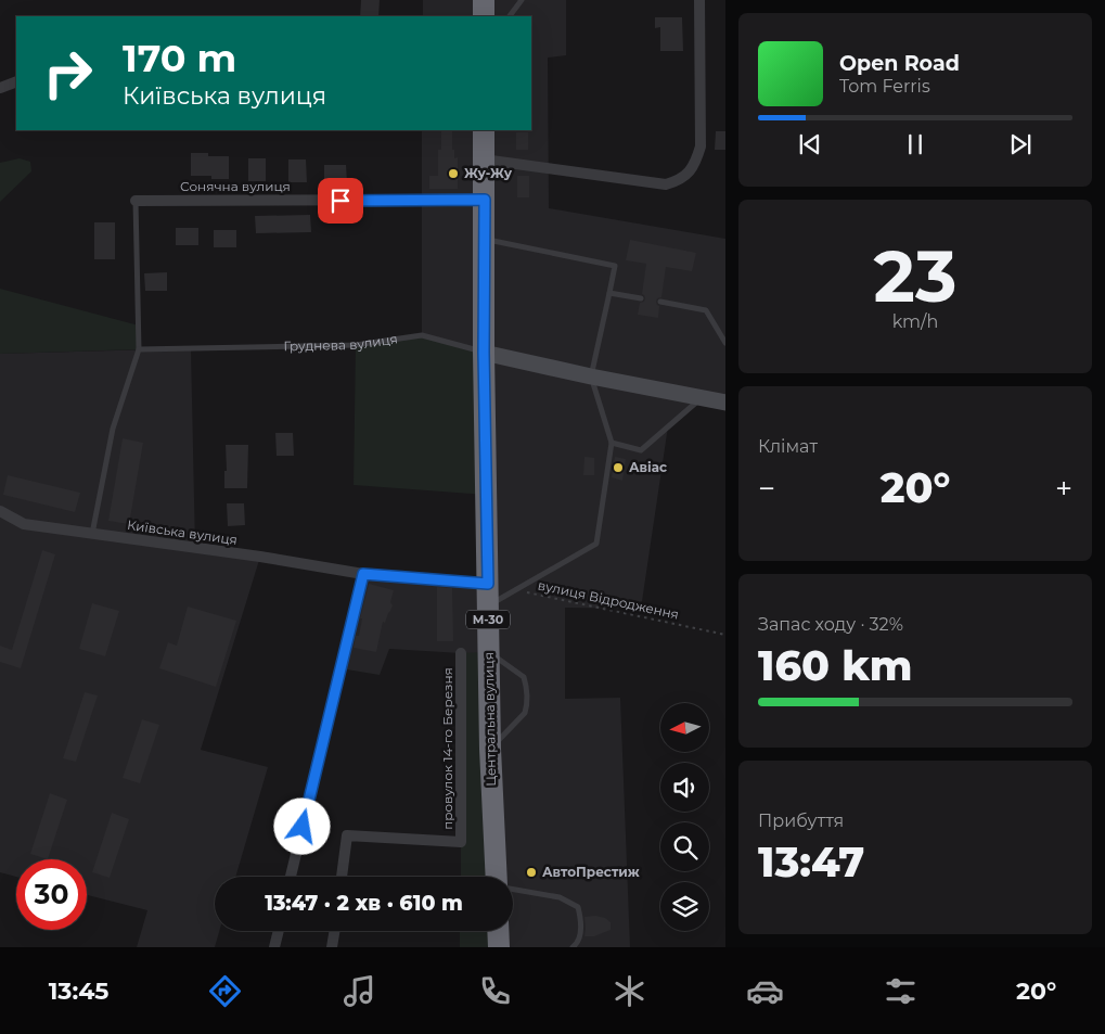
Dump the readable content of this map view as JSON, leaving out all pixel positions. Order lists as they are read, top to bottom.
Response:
{
  "streets": {
    "highway": ["М-30", "Центральна вулиця"],
    "street": [
      "Сонячна вулиця",
      "Груднева вулиця",
      "Київська вулиця",
      "провулок 14-го Березня"
    ],
    "path": ["вулиця Відродження"]
  },
  "crossings": [
    ["Сонячна вулиця", "Груднева вулиця"],
    ["Сонячна вулиця", "Центральна вулиця"],
    ["Груднева вулиця", "Центральна вулиця"],
    ["Київська вулиця", "Центральна вулиця"]
  ],
  "places": ["Жу-Жу", "Авіас", "АвтоПрестиж"],
  "north": "left",
  "page": {
    "turn": ["170 m", "Київська вулиця"],
    "song": ["Open Road", "Tom Ferris"],
    "tile": [
      ["23", "km/h"],
      "Клімат",
      ["Запас ходу · 32%", "160 km"],
      ["Прибуття", "13:47"]
    ],
    "heat": ["−", "20°", "+"],
    "limit": "30",
    "trip": "13:47 · 2 хв · 610 m",
    "tabs": ["13:45", "20°"]
  }
}
